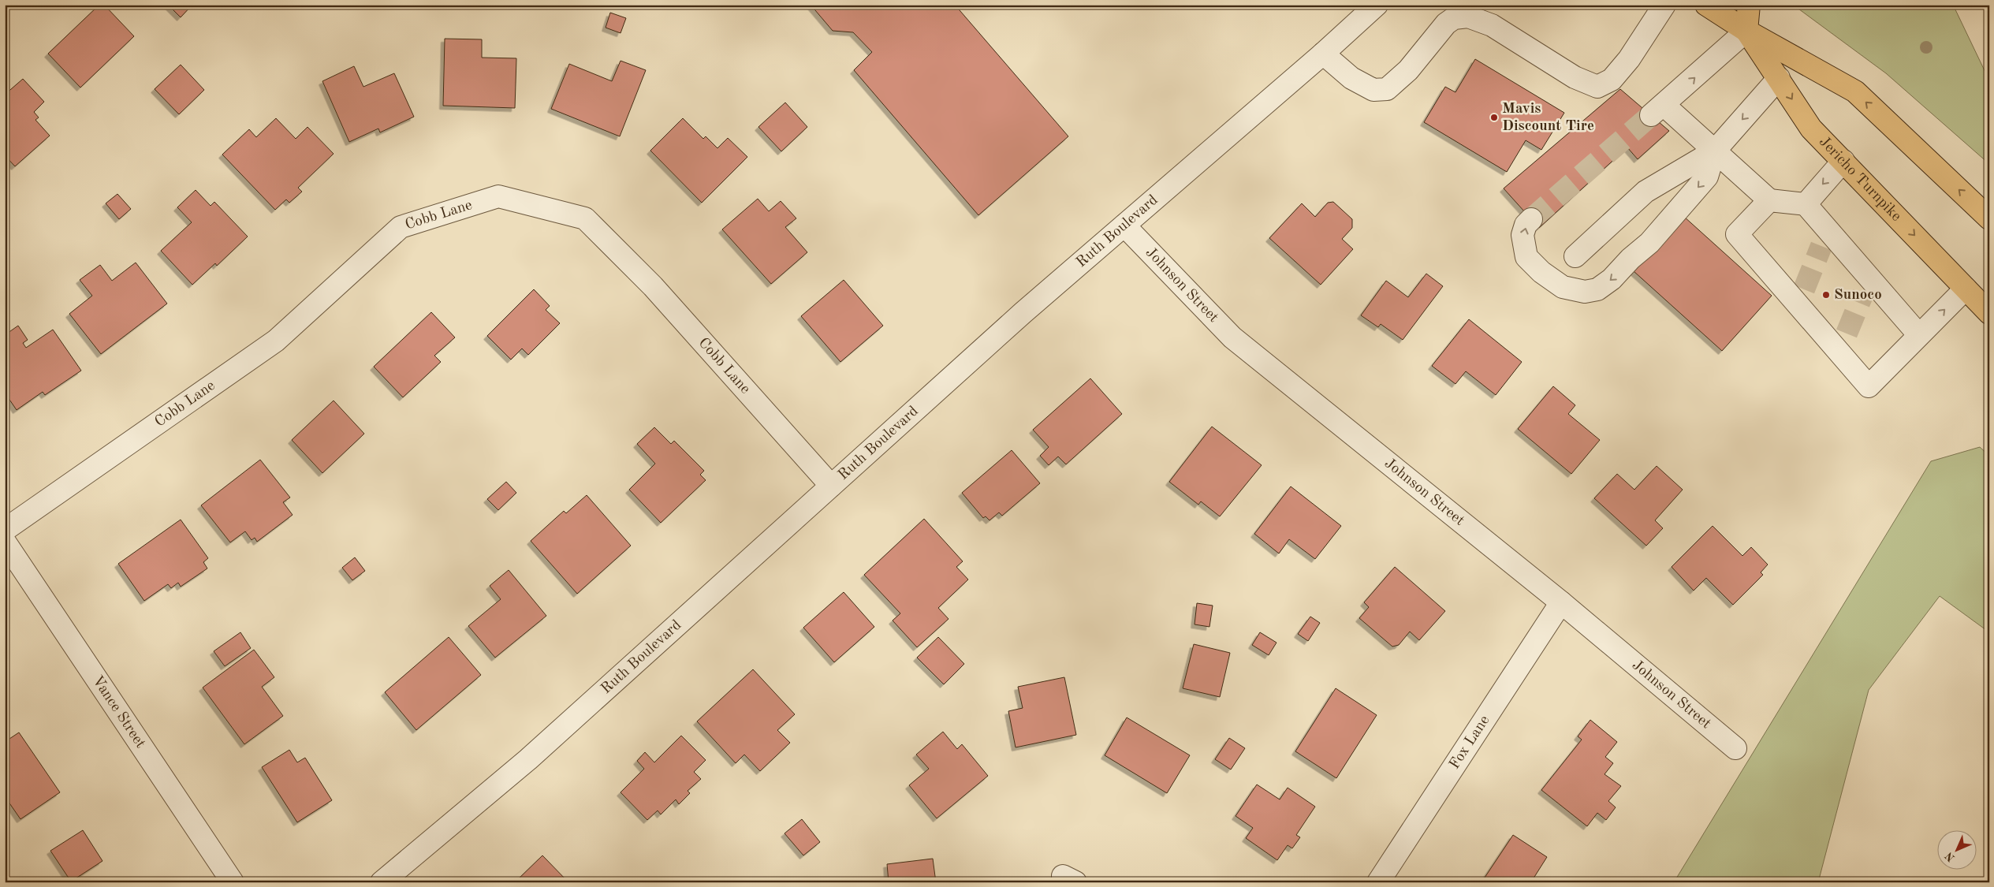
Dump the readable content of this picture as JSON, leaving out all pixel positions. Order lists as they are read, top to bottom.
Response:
{
  "streets": {
    "main road": ["Jericho Turnpike"],
    "street": [
      "Cobb Lane",
      "Ruth Boulevard",
      "Johnson Street",
      "Vance Street",
      "Fox Lane"
    ]
  },
  "crossings": [
    ["Cobb Lane", "Ruth Boulevard"],
    ["Ruth Boulevard", "Johnson Street"],
    ["Johnson Street", "Fox Lane"]
  ],
  "places": ["Mavis Discount Tire", "Sunoco"],
  "north": "bottom left"
}
